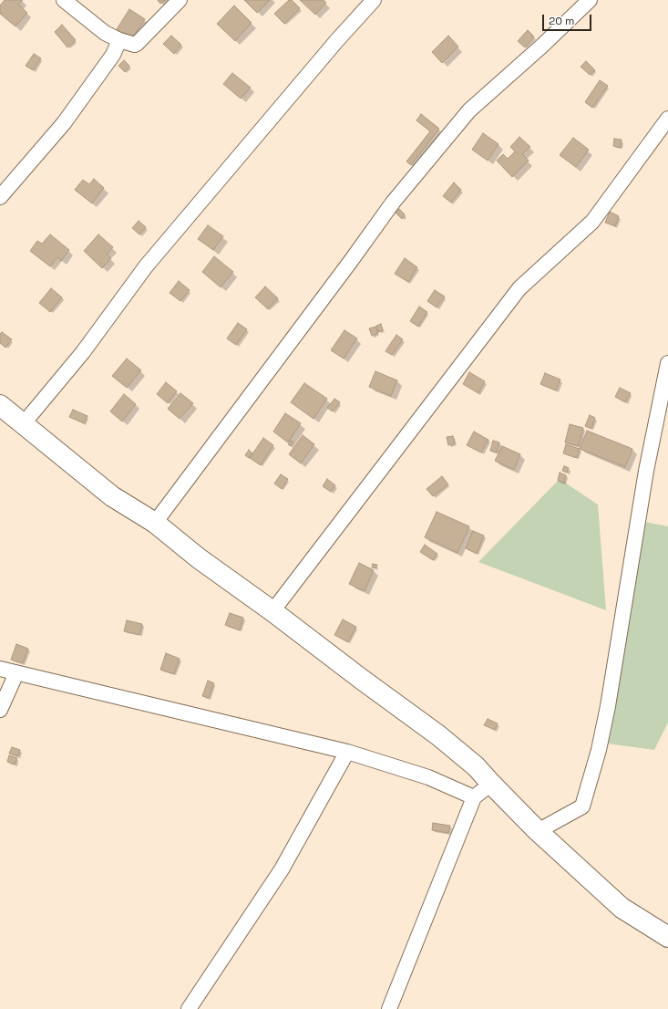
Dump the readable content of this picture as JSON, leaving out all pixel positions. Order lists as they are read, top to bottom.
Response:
{
  "scale_bar": "20 m"
}
